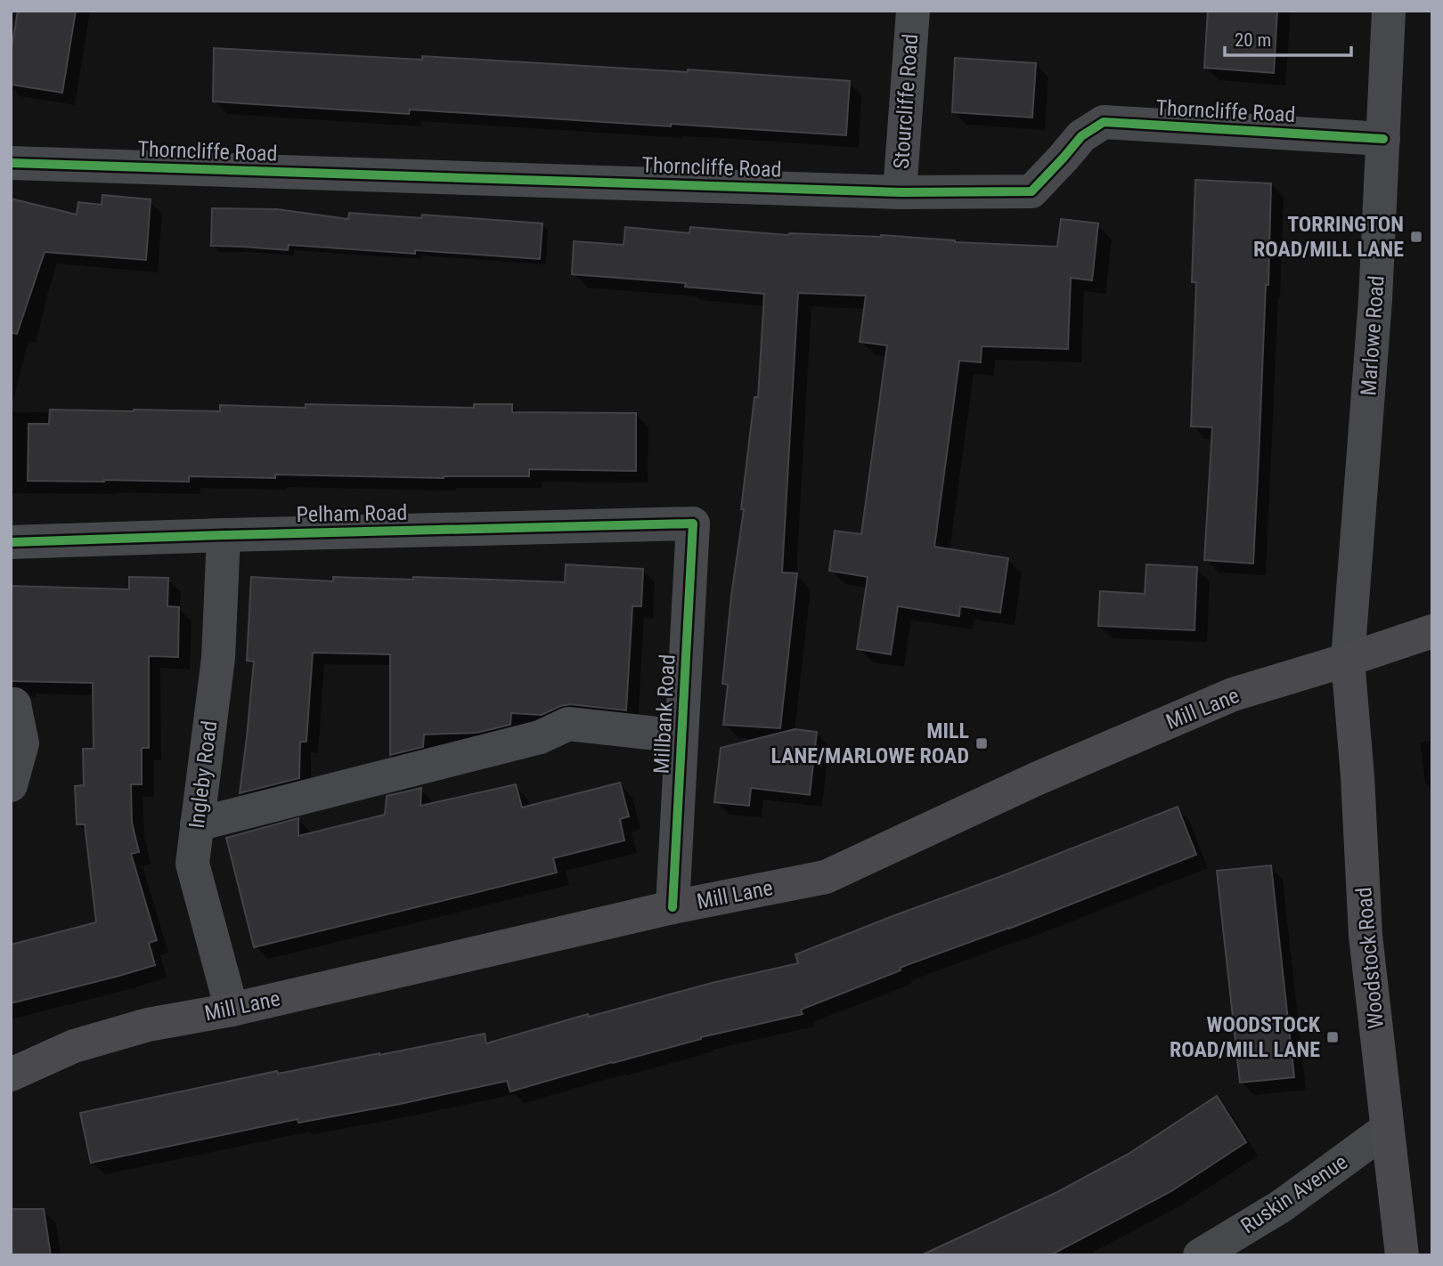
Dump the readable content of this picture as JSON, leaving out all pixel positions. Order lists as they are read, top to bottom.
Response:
{
  "streets": {
    "main road": ["Mill Lane", "Woodstock Road"],
    "street": [
      "Stourcliffe Road",
      "Thorncliffe Road",
      "Marlowe Road",
      "Pelham Road",
      "Millbank Road",
      "Ingleby Road",
      "Ruskin Avenue"
    ]
  },
  "crossings": [
    ["Stourcliffe Road", "Thorncliffe Road"],
    ["Thorncliffe Road", "Marlowe Road"],
    ["Marlowe Road", "Mill Lane"],
    ["Marlowe Road", "Woodstock Road"],
    ["Pelham Road", "Millbank Road"],
    ["Pelham Road", "Ingleby Road"],
    ["Mill Lane", "Millbank Road"],
    ["Mill Lane", "Ingleby Road"],
    ["Mill Lane", "Woodstock Road"],
    ["Woodstock Road", "Ruskin Avenue"]
  ],
  "places": {
    "transit": ["TORRINGTON ROAD/MILL LANE", "MILL LANE/MARLOWE ROAD", "WOODSTOCK ROAD/MILL LANE"]
  },
  "scale_bar": "20 m"
}
